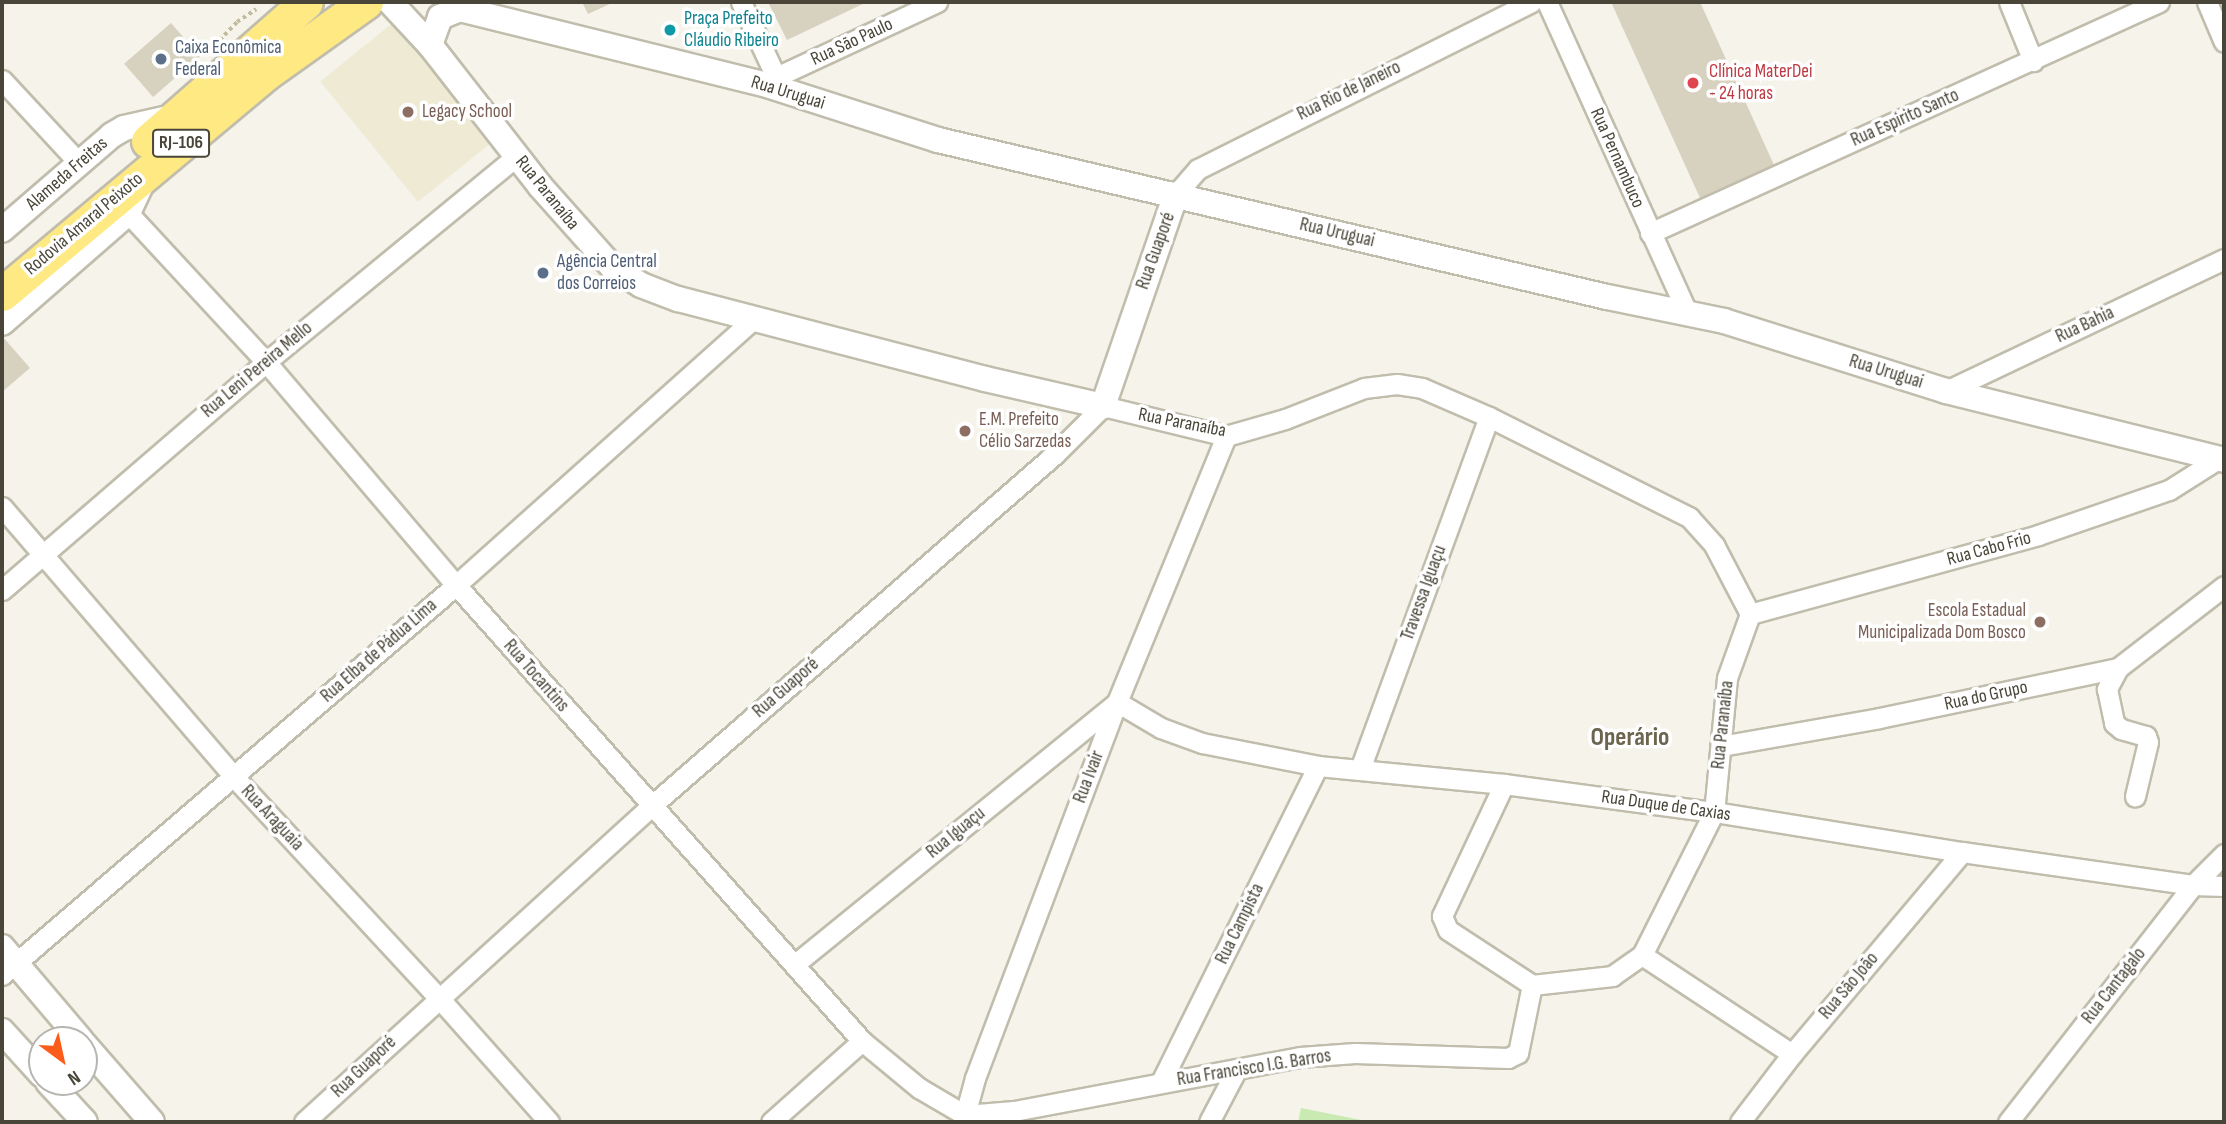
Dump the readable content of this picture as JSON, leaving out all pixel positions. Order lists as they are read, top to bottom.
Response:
{
  "streets": {
    "highway": ["RJ-106", "Rodovia Amaral Peixoto"],
    "street": [
      "Rua São Paulo",
      "Rua Rio de Janeiro",
      "Rua Uruguai",
      "Rua Espirito Santo",
      "Rua Pernambuco",
      "Alameda Freitas",
      "Rua Paranaíba",
      "Rua Guaporé",
      "Rua Bahia",
      "Rua Leni Pereira Mello",
      "Rua Cabo Frio",
      "Travessa Iguaçu",
      "Rua Elba de Pádua Lima",
      "Rua Tocantins",
      "Rua do Grupo",
      "Rua Ivair",
      "Rua Duque de Caxias",
      "Rua Araguaia",
      "Rua Iguaçu",
      "Rua Campista",
      "Rua São João",
      "Rua Cantagalo",
      "Rua Francisco I.G. Barros"
    ]
  },
  "crossings": [
    ["Rua São Paulo", "Rua Uruguai"],
    ["Rua Rio de Janeiro", "Rua Uruguai"],
    ["Rua Rio de Janeiro", "Rua Guaporé"],
    ["Rua Uruguai", "Rua Pernambuco"],
    ["Rua Uruguai", "Rua Guaporé"],
    ["Rua Uruguai", "Rua Bahia"],
    ["Rua Uruguai", "Rua Cabo Frio"],
    ["Rua Espirito Santo", "Rua Pernambuco"],
    ["Alameda Freitas", "Rodovia Amaral Peixoto"],
    ["Rua Paranaíba", "Rua Guaporé"],
    ["Rua Paranaíba", "Rua Leni Pereira Mello"],
    ["Rua Paranaíba", "Rua Cabo Frio"],
    ["Rua Paranaíba", "Travessa Iguaçu"],
    ["Rua Paranaíba", "Rua Elba de Pádua Lima"],
    ["Rua Paranaíba", "Rua do Grupo"],
    ["Rua Paranaíba", "Rua Ivair"],
    ["Rua Paranaíba", "Rua Duque de Caxias"],
    ["Rua Guaporé", "Rua Tocantins"],
    ["Rua Guaporé", "Rua Araguaia"],
    ["Rua Leni Pereira Mello", "Rua Tocantins"],
    ["Rua Leni Pereira Mello", "Rua Araguaia"],
    ["Travessa Iguaçu", "Rua Duque de Caxias"],
    ["Rua Elba de Pádua Lima", "Rua Tocantins"],
    ["Rua Elba de Pádua Lima", "Rua Araguaia"],
    ["Rua Tocantins", "Rua Ivair"],
    ["Rua Tocantins", "Rua Iguaçu"],
    ["Rua Tocantins", "Rua Francisco I.G. Barros"],
    ["Rua Ivair", "Rua Duque de Caxias"],
    ["Rua Ivair", "Rua Iguaçu"],
    ["Rua Ivair", "Rua Francisco I.G. Barros"],
    ["Rua Duque de Caxias", "Rua Iguaçu"],
    ["Rua Duque de Caxias", "Rua Campista"],
    ["Rua Duque de Caxias", "Rua São João"],
    ["Rua Duque de Caxias", "Rua Cantagalo"],
    ["Rua Campista", "Rua Francisco I.G. Barros"]
  ],
  "districts": ["Operário"],
  "places": [
    "Praça Prefeito Cláudio Ribeiro",
    "Caixa Econômica Federal",
    "Clínica MaterDei - 24 horas",
    "Legacy School",
    "Agência Central dos Correios",
    "E.M. Prefeito Célio Sarzedas",
    "Escola Estadual Municipalizada Dom Bosco"
  ],
  "north": "bottom right"
}
